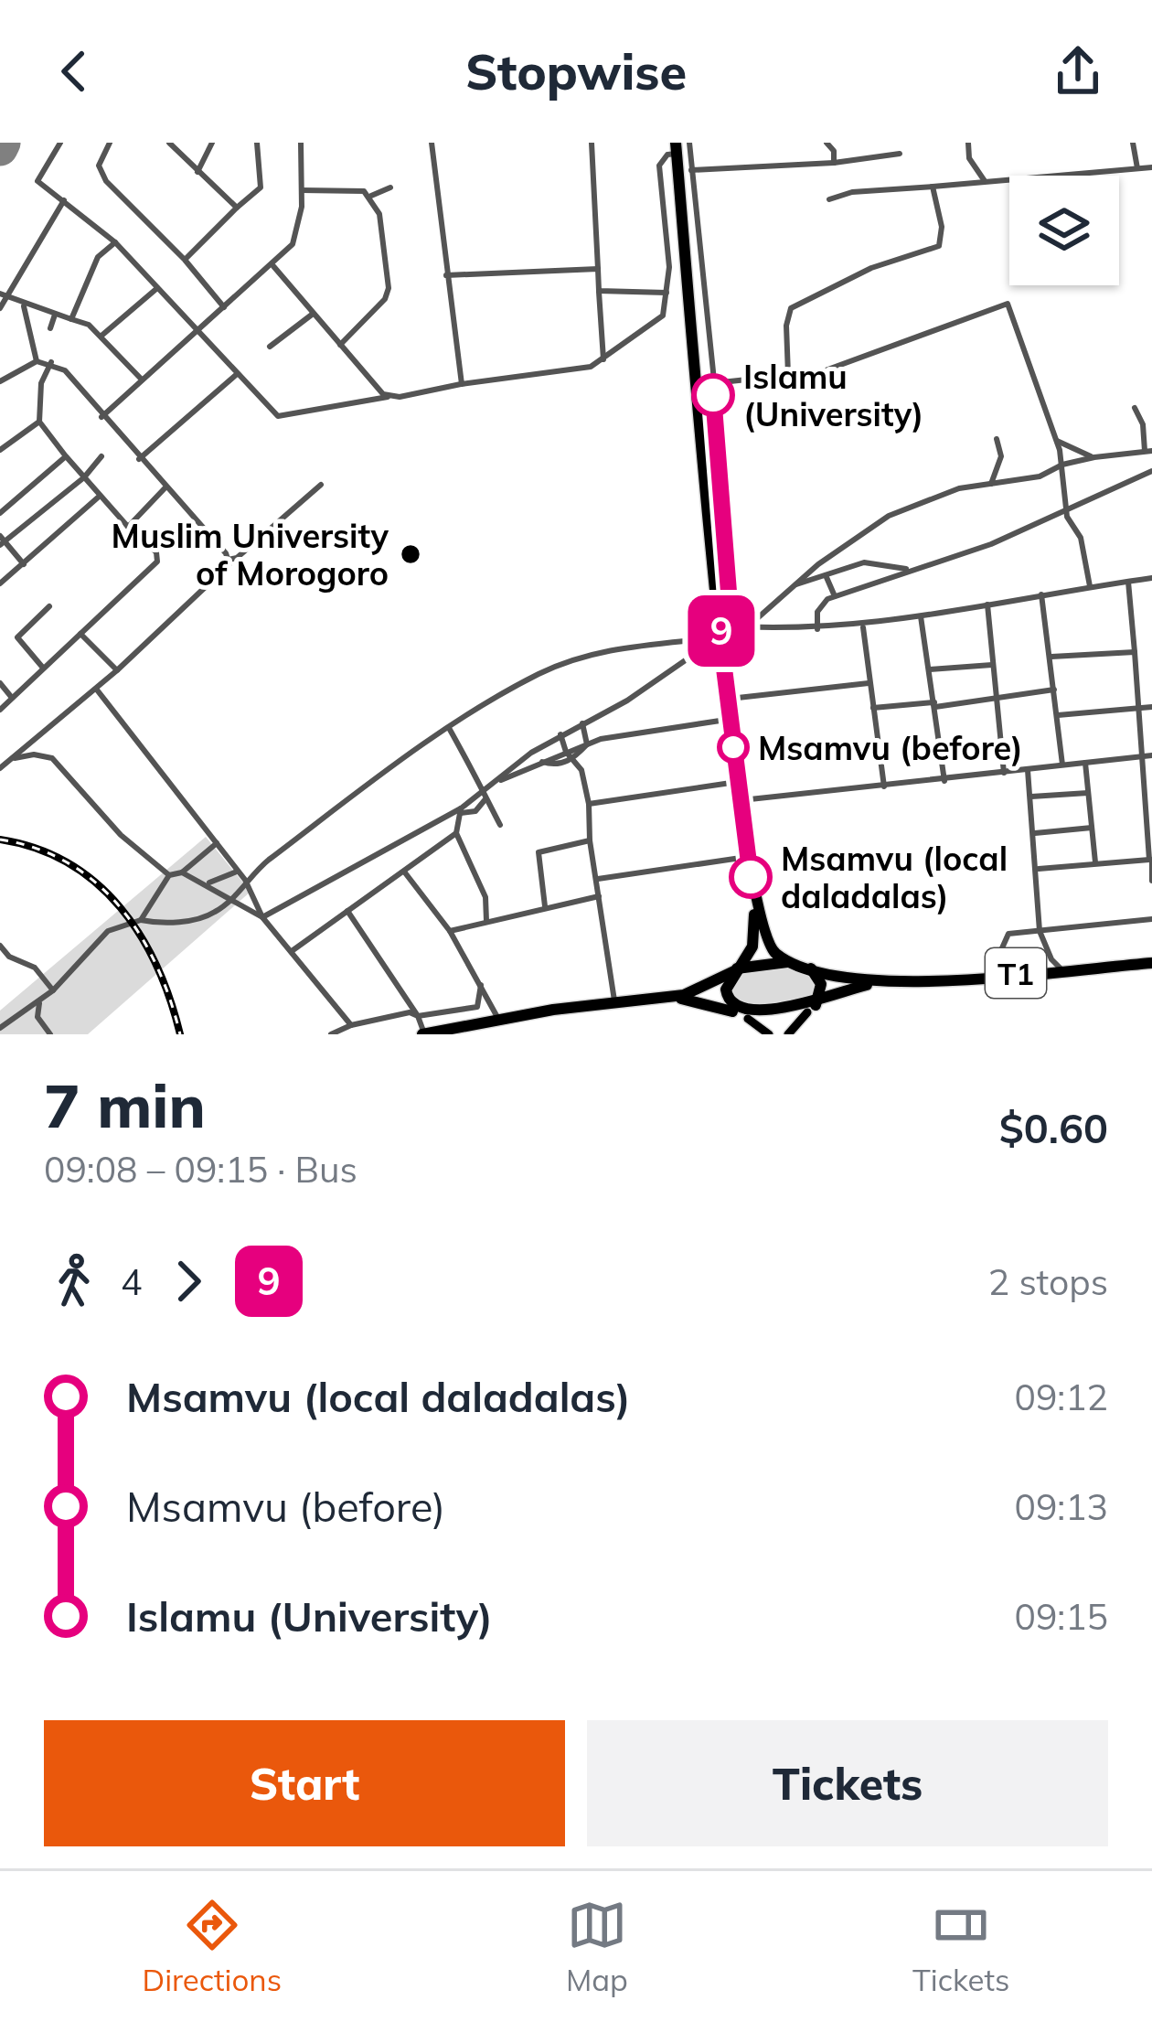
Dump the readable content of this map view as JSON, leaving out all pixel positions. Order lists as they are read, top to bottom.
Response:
{
  "streets": {
    "highway": ["T1"]
  },
  "places": [
    "Islamu (University)",
    "Muslim University of Morogoro",
    "Msamvu (before)",
    "Msamvu (local daladalas)"
  ],
  "lines": ["bus line 9"],
  "page": {
    "header": "Stopwise",
    "on_map": "9",
    "heading": ["7 min", "09:08 – 09:15 · Bus", "$0.60"],
    "legs": ["4", "9", "2 stops"],
    "list": [
      {
        "name": "Msamvu (local daladalas)",
        "value": "09:12"
      },
      {
        "name": "Msamvu (before)",
        "value": "09:13"
      },
      {
        "name": "Islamu (University)",
        "value": "09:15"
      }
    ],
    "buttons": ["Start", "Tickets"],
    "tabs": ["Directions", "Map", "Tickets"]
  }
}
